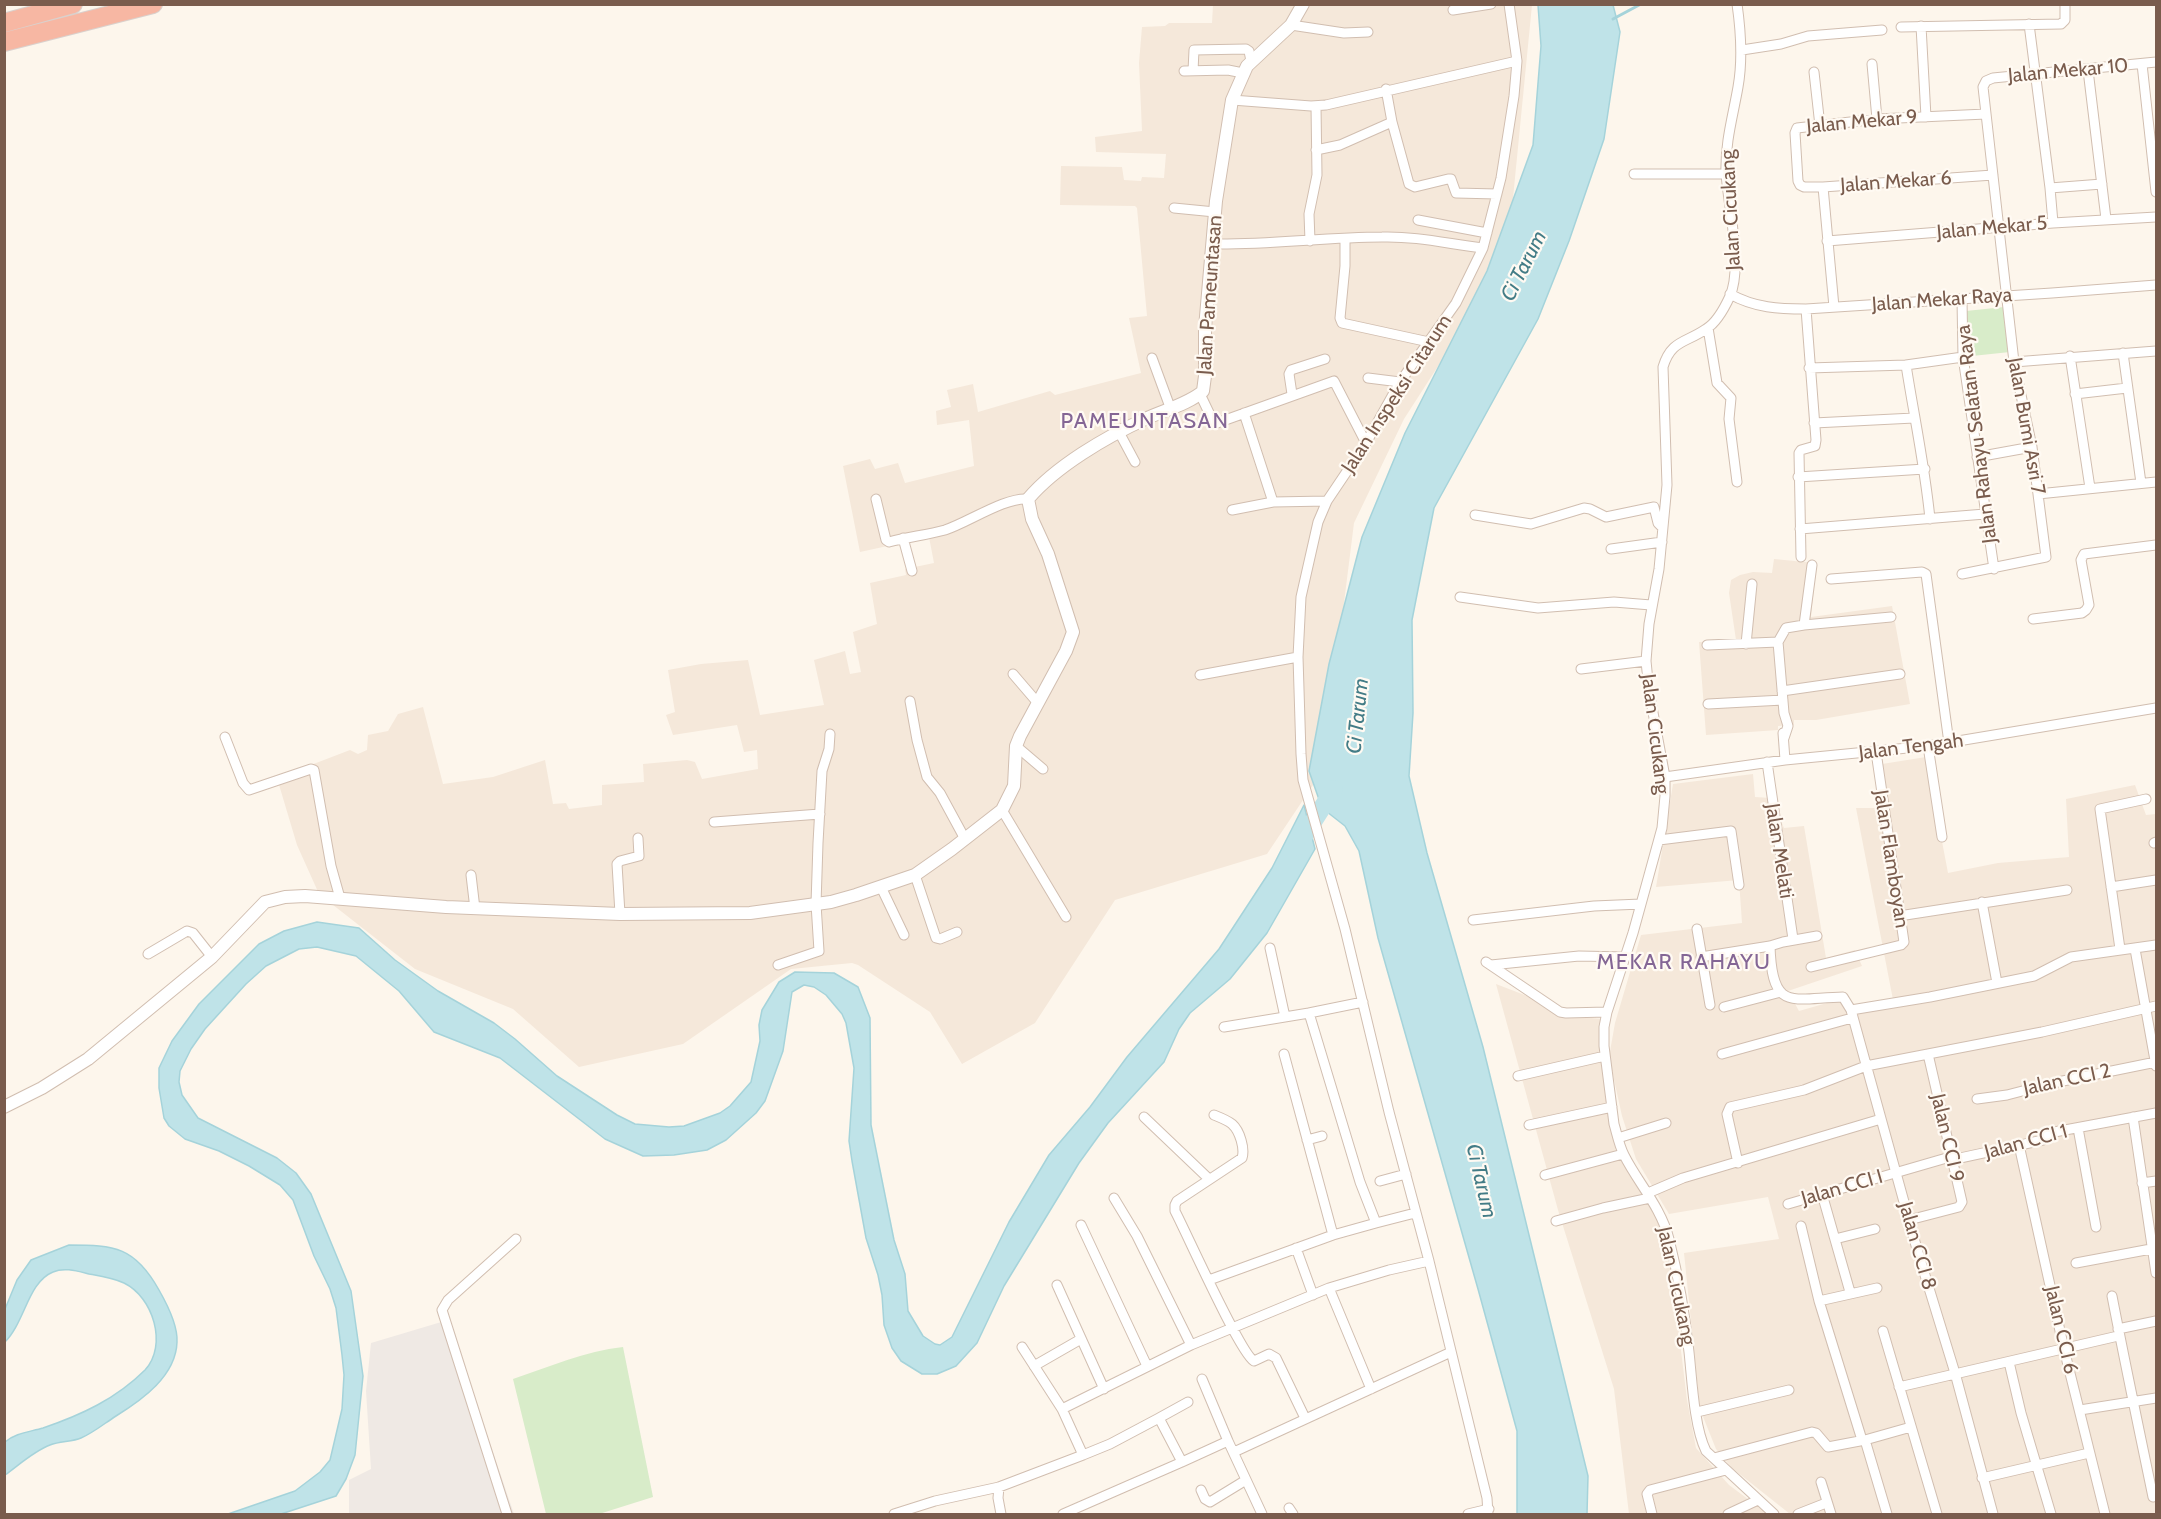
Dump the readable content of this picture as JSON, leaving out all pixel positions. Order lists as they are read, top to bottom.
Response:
{
  "streets": {
    "street": [
      "Jalan Mekar 10",
      "Jalan Mekar 9",
      "Jalan Mekar 6",
      "Jalan Cicukang",
      "Jalan Mekar 5",
      "Jalan Pameuntasan",
      "Jalan Mekar Raya",
      "Jalan Inspeksi Citarum",
      "Jalan Bumi Asri 7",
      "Jalan Rahayu Selatan Raya",
      "Jalan Tengah",
      "Jalan Melati",
      "Jalan Flamboyan",
      "Jalan CCI 2",
      "Jalan CCI 9",
      "Jalan CCI 1",
      "Jalan CCI I",
      "Jalan CCI 8",
      "Jalan CCI 6"
    ]
  },
  "crossings": [
    ["Jalan Mekar 10", "Jalan Bumi Asri 7"],
    ["Jalan Mekar 9", "Jalan Mekar 6"],
    ["Jalan Mekar 9", "Jalan Bumi Asri 7"],
    ["Jalan Mekar 6", "Jalan Bumi Asri 7"],
    ["Jalan Cicukang", "Jalan Mekar Raya"],
    ["Jalan Cicukang", "Jalan Tengah"],
    ["Jalan Mekar 5", "Jalan Bumi Asri 7"],
    ["Jalan Mekar Raya", "Jalan Bumi Asri 7"],
    ["Jalan Mekar Raya", "Jalan Rahayu Selatan Raya"],
    ["Jalan Bumi Asri 7", "Jalan Rahayu Selatan Raya"],
    ["Jalan Tengah", "Jalan Melati"],
    ["Jalan Tengah", "Jalan Flamboyan"],
    ["Jalan CCI 9", "Jalan CCI 1"],
    ["Jalan CCI 9", "Jalan CCI 8"],
    ["Jalan CCI 1", "Jalan CCI I"],
    ["Jalan CCI 1", "Jalan CCI 8"],
    ["Jalan CCI 1", "Jalan CCI 6"],
    ["Jalan CCI I", "Jalan CCI 8"]
  ],
  "districts": ["PAMEUNTASAN", "MEKAR RAHAYU"],
  "water": ["Ci Tarum"]
}
